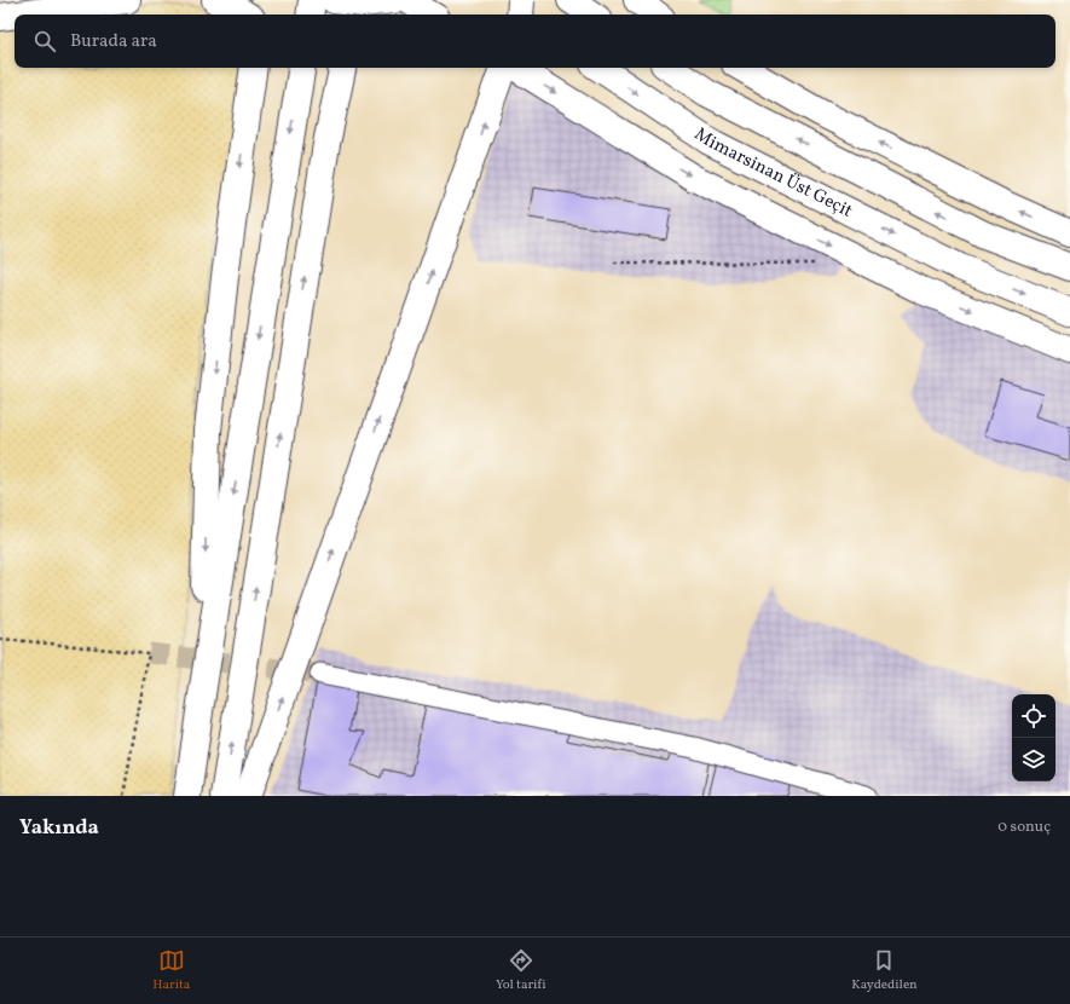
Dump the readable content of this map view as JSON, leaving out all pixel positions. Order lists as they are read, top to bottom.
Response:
{
  "streets": {
    "highway": ["Mimarsinan Üst Geçit"]
  },
  "page": {
    "search": "Burada ara",
    "heading": ["Yakında", "0 sonuç"],
    "nav": ["Harita", "Yol tarifi", "Kaydedilen"]
  }
}
